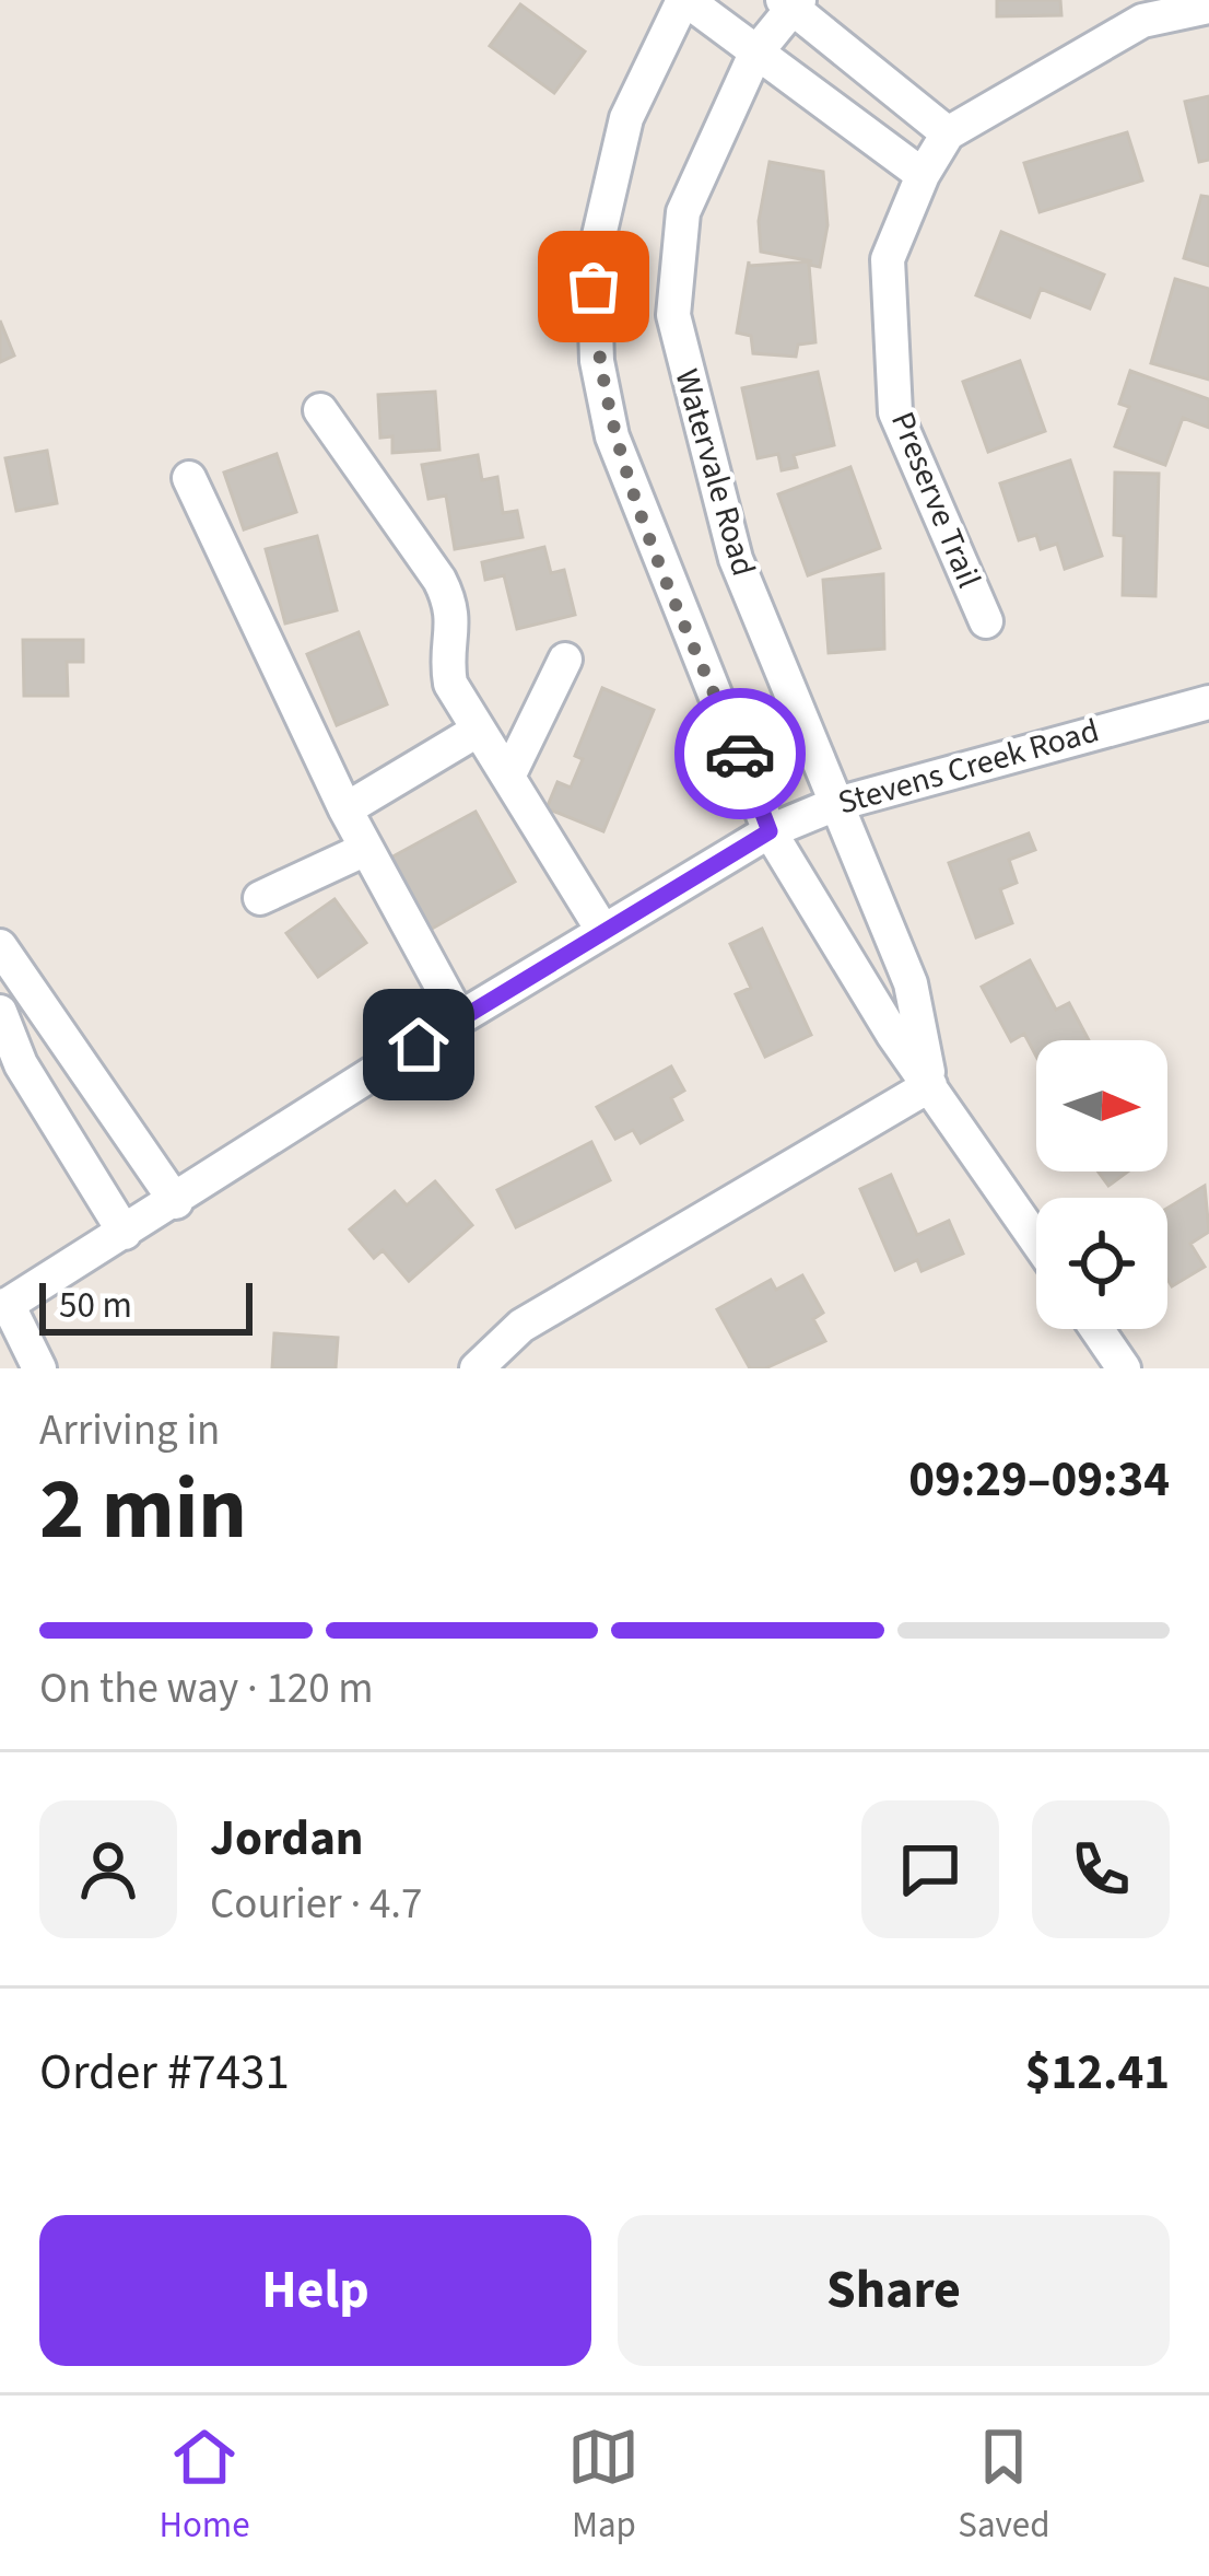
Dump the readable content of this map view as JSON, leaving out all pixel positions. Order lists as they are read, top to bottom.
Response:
{
  "streets": {
    "street": ["Watervale Road", "Preserve Trail", "Stevens Creek Road"]
  },
  "crossings": [
    ["Watervale Road", "Stevens Creek Road"]
  ],
  "scale_bar": "50 m",
  "north": "right",
  "page": {
    "scale": "50 m",
    "heading": ["2 min", "Arriving in", "09:29–09:34"],
    "panel": [
      "Jordan",
      "Courier · 4.7",
      "Order #7431",
      "$12.41"
    ],
    "bar": "On the way · 120 m",
    "buttons": ["Help", "Share"],
    "tabs": ["Home", "Map", "Saved"]
  }
}
